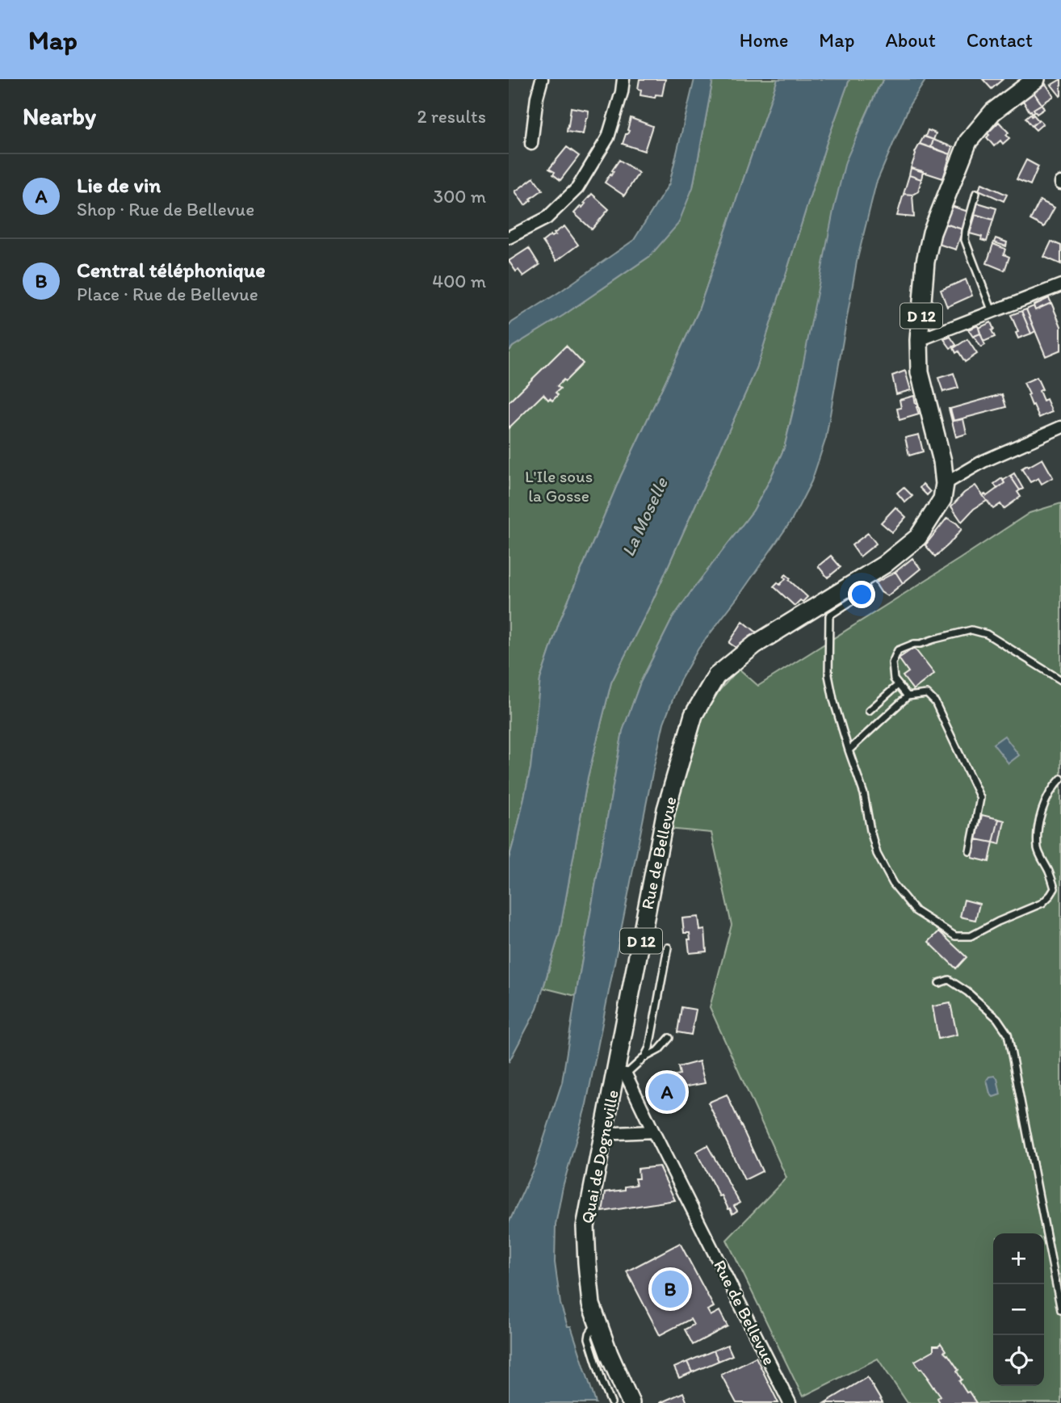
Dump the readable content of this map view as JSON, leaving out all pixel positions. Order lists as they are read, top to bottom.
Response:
{
  "streets": {
    "main road": ["D 12", "Rue de Bellevue", "Quai de Dogneville"]
  },
  "crossings": [
    ["D 12", "Rue de Bellevue"],
    ["Rue de Bellevue", "Quai de Dogneville"]
  ],
  "water": ["La Moselle"],
  "parks": ["L'Ile sous la Gosse"],
  "page": {
    "header": "Map",
    "nav": [
      "Home",
      "Map",
      "About",
      "Contact"
    ],
    "heading": ["Nearby", "2 results"],
    "list": [
      {
        "mark": "A",
        "name": "Lie de vin",
        "note": "Shop · Rue de Bellevue",
        "value": "300 m"
      },
      {
        "mark": "B",
        "name": "Central téléphonique",
        "note": "Place · Rue de Bellevue",
        "value": "400 m"
      }
    ],
    "pins": ["A", "B"],
    "map_buttons": ["+", "−"]
  }
}
